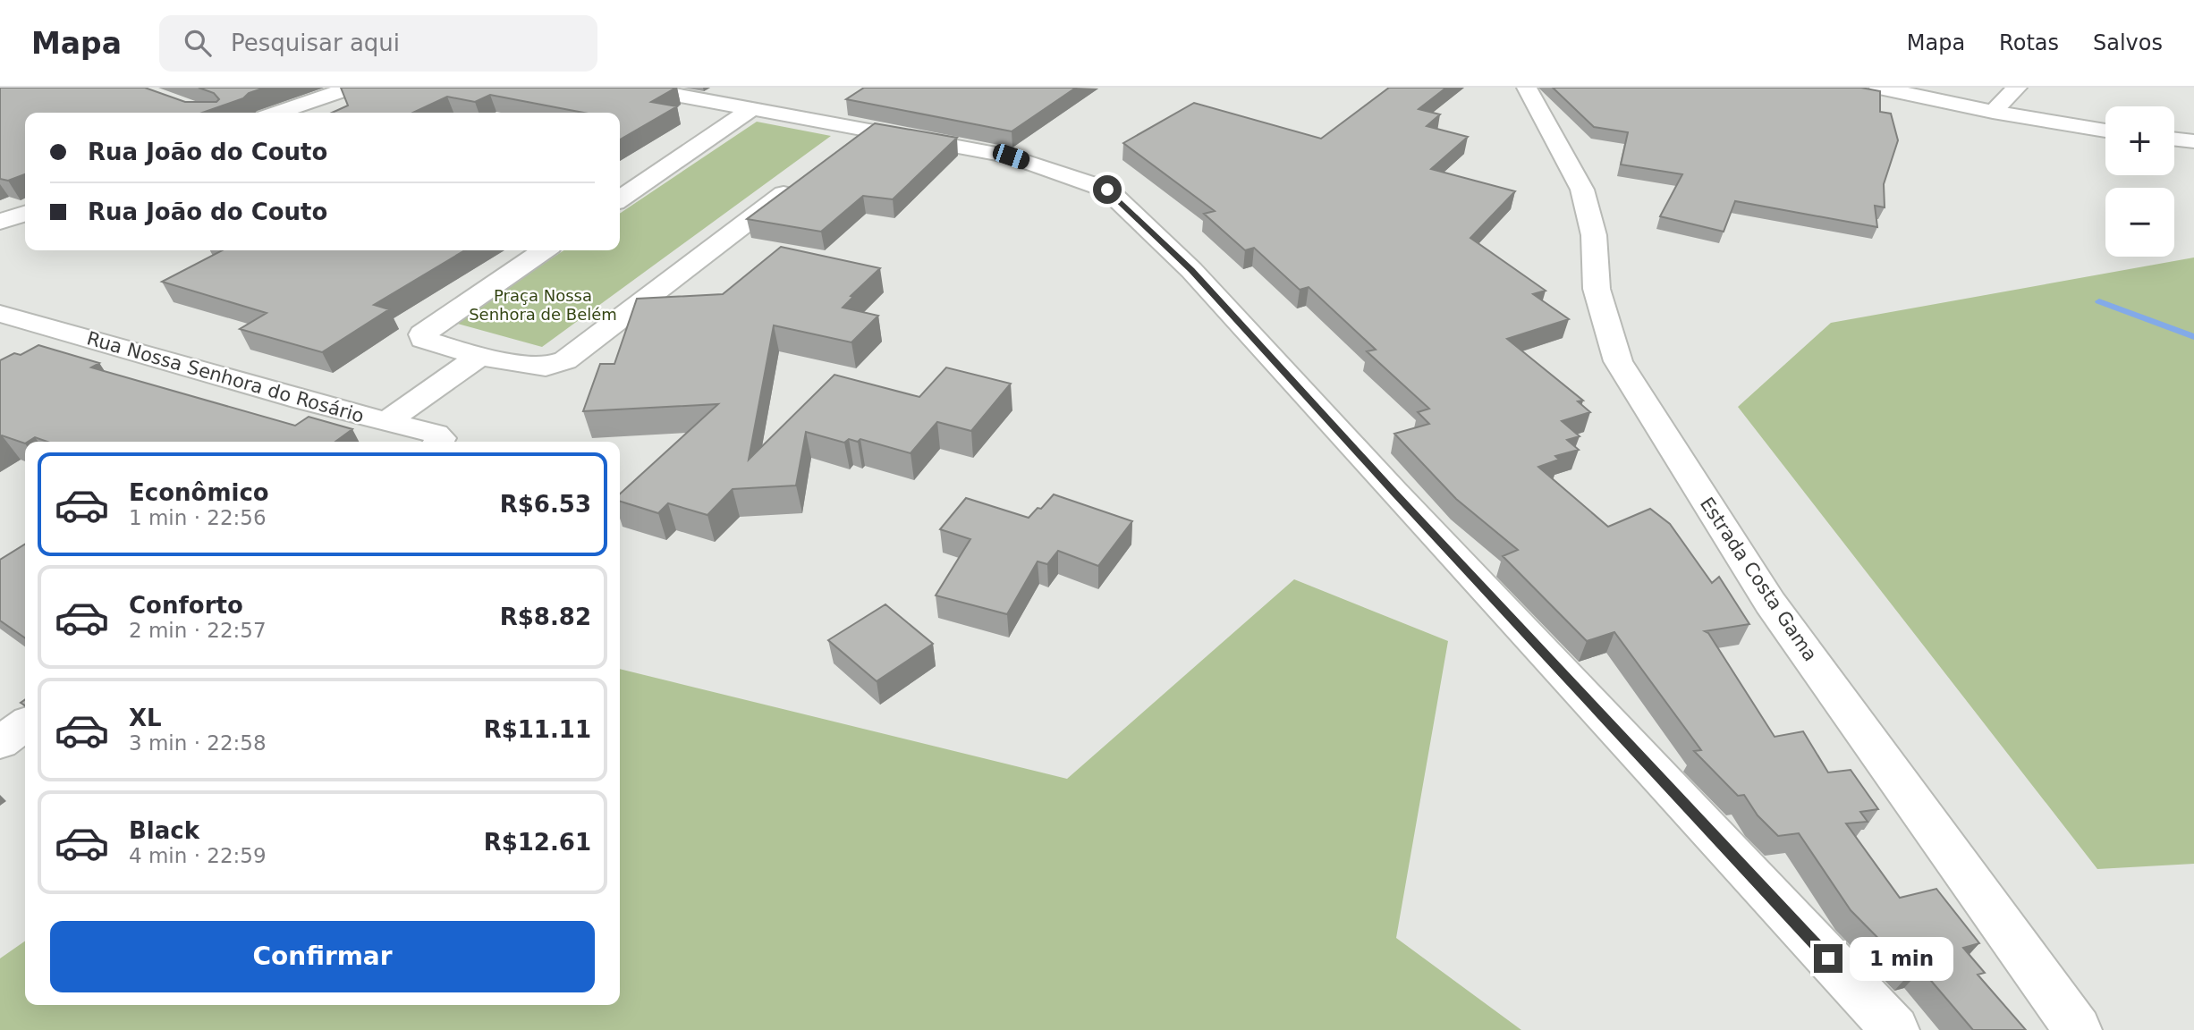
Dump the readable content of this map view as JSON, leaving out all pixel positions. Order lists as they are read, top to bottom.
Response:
{
  "streets": {
    "street": ["Rua Nossa Senhora do Rosário", "Estrada Costa Gama"]
  },
  "parks": ["Praça Nossa Senhora de Belém"],
  "page": {
    "header": "Mapa",
    "search": "Pesquisar aqui",
    "nav": ["Mapa", "Rotas", "Salvos"],
    "map_buttons": ["+", "−"],
    "banner": ["Rua João do Couto", "Rua João do Couto"],
    "list": [
      {
        "name": "Econômico",
        "note": "1 min · 22:56",
        "value": "R$6.53"
      },
      {
        "name": "Conforto",
        "note": "2 min · 22:57",
        "value": "R$8.82"
      },
      {
        "name": "XL",
        "note": "3 min · 22:58",
        "value": "R$11.11"
      },
      {
        "name": "Black",
        "note": "4 min · 22:59",
        "value": "R$12.61"
      }
    ],
    "buttons": "Confirmar",
    "bubble": "1 min"
  }
}
